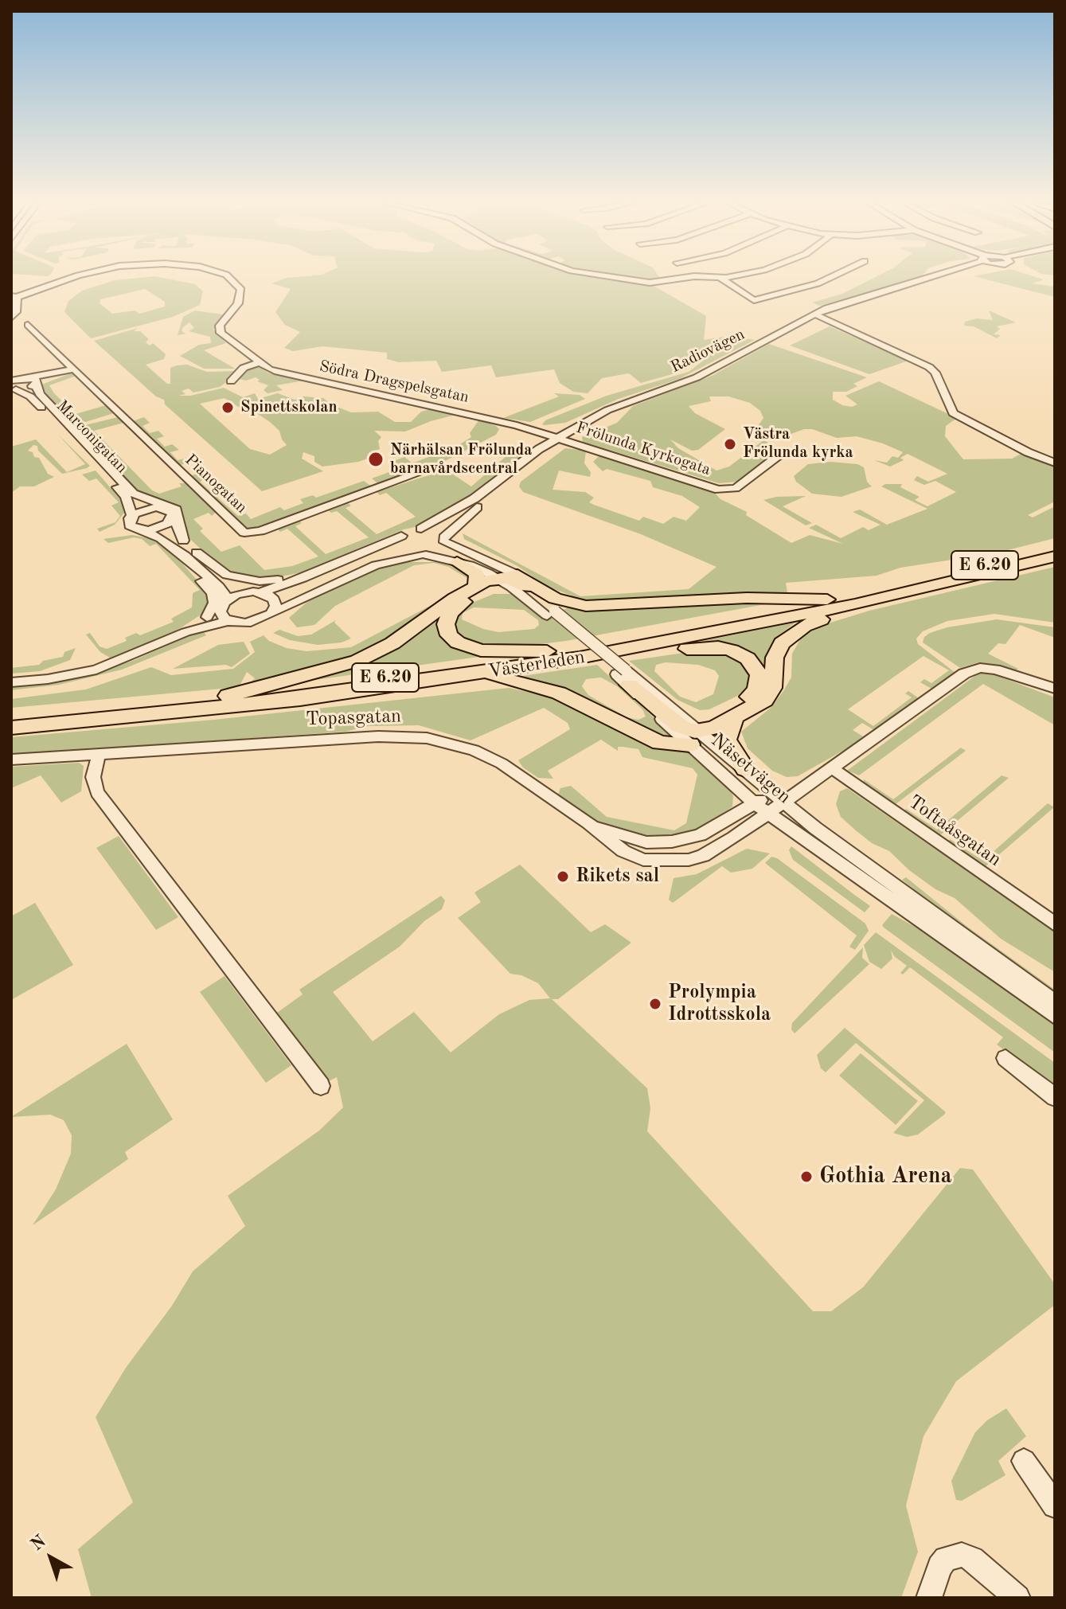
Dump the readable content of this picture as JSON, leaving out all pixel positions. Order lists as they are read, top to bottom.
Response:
{
  "streets": {
    "highway": ["E 6.20", "Västerleden"],
    "street": [
      "Radiovägen",
      "Södra Dragspelsgatan",
      "Marconigatan",
      "Frölunda Kyrkogata",
      "Pianogatan",
      "Topasgatan",
      "Näsetvägen",
      "Toftaåsgatan"
    ]
  },
  "crossings": [
    ["Radiovägen", "Södra Dragspelsgatan"],
    ["Radiovägen", "Frölunda Kyrkogata"],
    ["Södra Dragspelsgatan", "Frölunda Kyrkogata"],
    ["Topasgatan", "Näsetvägen"]
  ],
  "places": [
    "Spinettskolan",
    "Västra Frölunda kyrka",
    "Närhälsan Frölunda barnavårdscentral",
    "Rikets sal",
    "Prolympia Idrottsskola",
    "Gothia Arena"
  ],
  "north": "top left"
}
